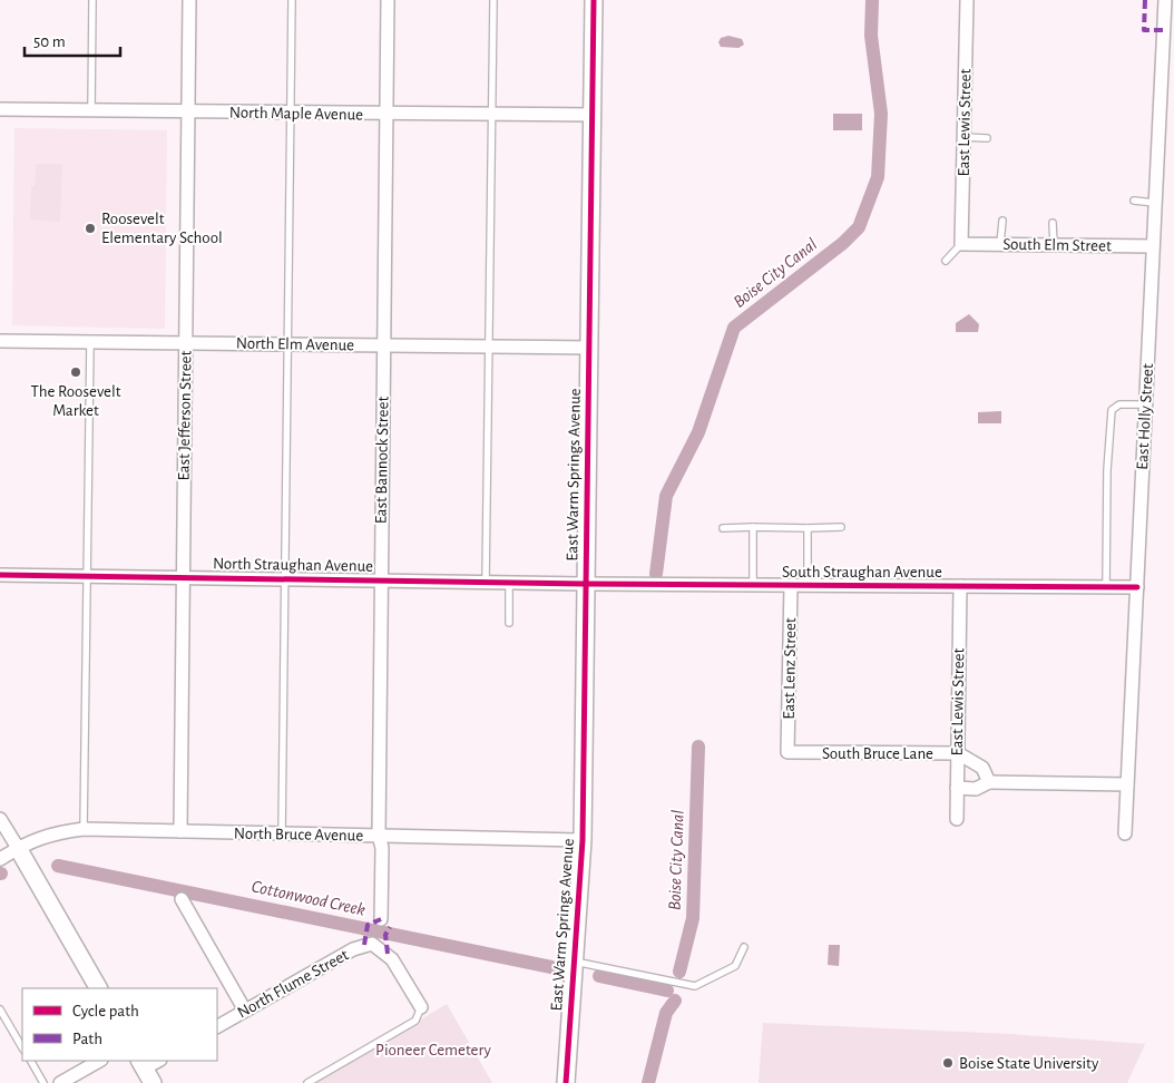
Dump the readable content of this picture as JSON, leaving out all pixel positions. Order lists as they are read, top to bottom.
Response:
{
  "streets": {
    "street": [
      "North Maple Avenue",
      "East Lewis Street",
      "South Elm Street",
      "North Elm Avenue",
      "East Jefferson Street",
      "East Holly Street",
      "East Bannock Street",
      "East Warm Springs Avenue",
      "North Straughan Avenue",
      "South Straughan Avenue",
      "East Lenz Street",
      "South Bruce Lane",
      "North Bruce Avenue",
      "North Flume Street"
    ]
  },
  "crossings": [
    ["North Maple Avenue", "East Jefferson Street"],
    ["North Maple Avenue", "East Bannock Street"],
    ["North Maple Avenue", "East Warm Springs Avenue"],
    ["East Lewis Street", "South Elm Street"],
    ["East Lewis Street", "South Straughan Avenue"],
    ["East Lewis Street", "South Bruce Lane"],
    ["South Elm Street", "East Holly Street"],
    ["North Elm Avenue", "East Jefferson Street"],
    ["North Elm Avenue", "East Bannock Street"],
    ["North Elm Avenue", "East Warm Springs Avenue"],
    ["East Jefferson Street", "North Straughan Avenue"],
    ["East Jefferson Street", "North Bruce Avenue"],
    ["East Holly Street", "South Straughan Avenue"],
    ["East Bannock Street", "North Straughan Avenue"],
    ["East Bannock Street", "North Bruce Avenue"],
    ["East Warm Springs Avenue", "North Straughan Avenue"],
    ["East Warm Springs Avenue", "South Straughan Avenue"],
    ["East Warm Springs Avenue", "North Bruce Avenue"],
    ["North Straughan Avenue", "South Straughan Avenue"],
    ["South Straughan Avenue", "East Lenz Street"],
    ["East Lenz Street", "South Bruce Lane"]
  ],
  "water": ["Boise City Canal", "Cottonwood Creek"],
  "parks": ["Pioneer Cemetery"],
  "places": ["Roosevelt Elementary School", "The Roosevelt Market", "Boise State University"],
  "legend": ["Cycle path", "Path"],
  "scale_bar": "50 m"
}
